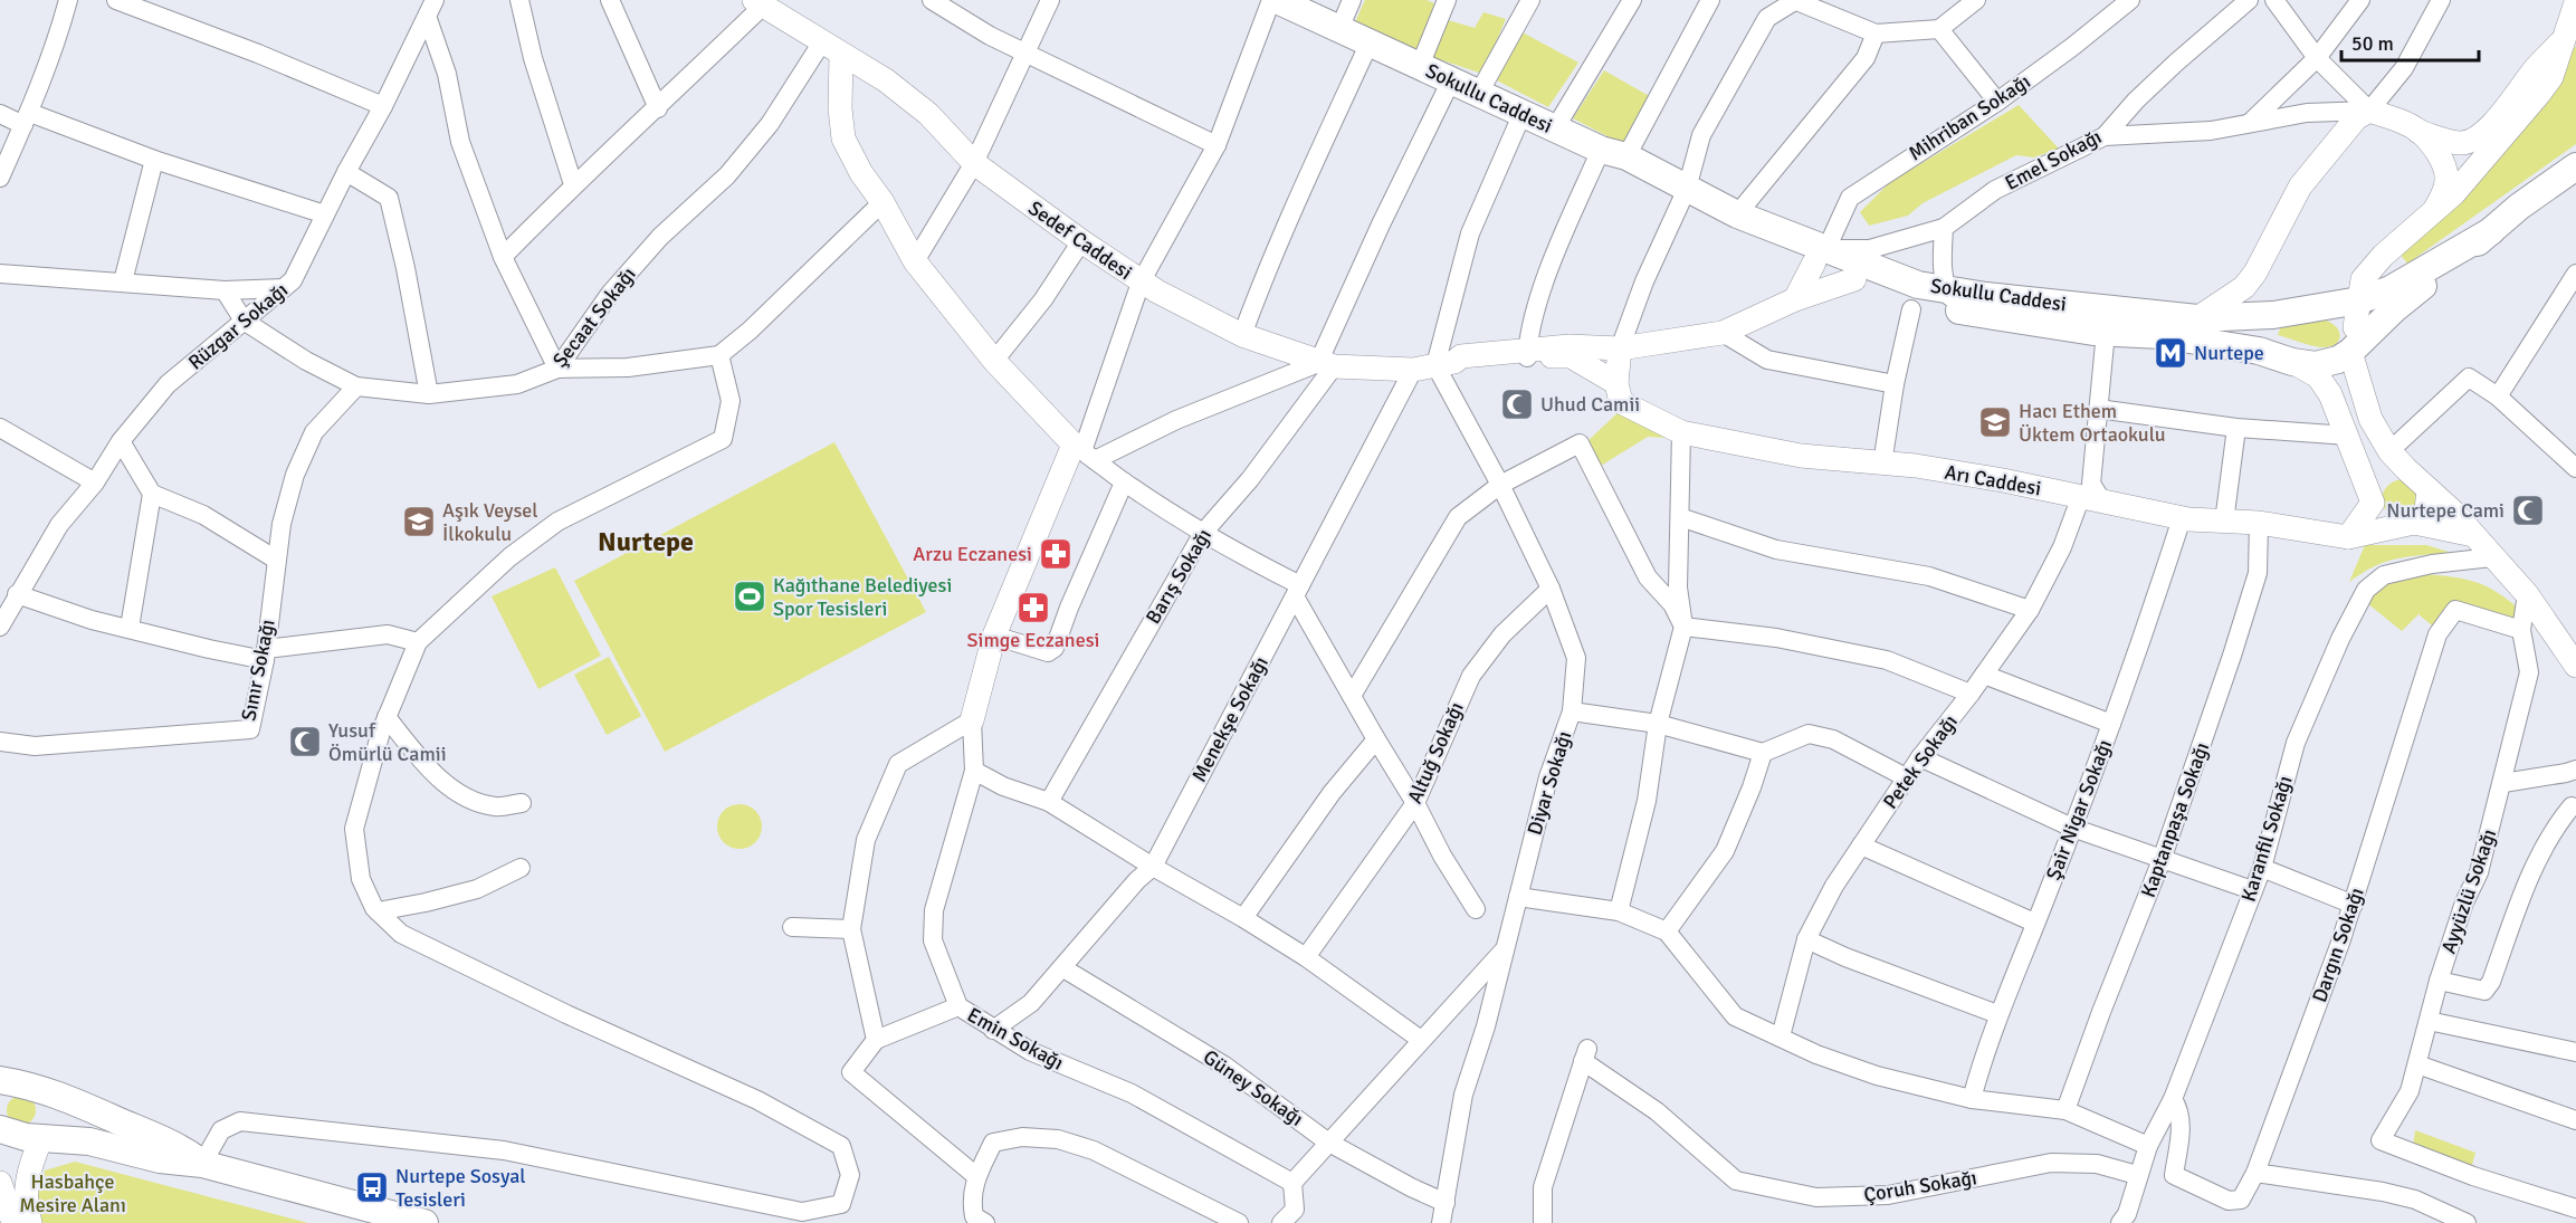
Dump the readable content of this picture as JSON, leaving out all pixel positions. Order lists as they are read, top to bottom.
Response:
{
  "streets": {
    "main road": ["Sokullu Caddesi"],
    "street": [
      "Mihriban Sokağı",
      "Emel Sokağı",
      "Sedef Caddesi",
      "Şecaat Sokağı",
      "Rüzgar Sokağı",
      "Arı Caddesi",
      "Barış Sokağı",
      "Sınır Sokağı",
      "Menekşe Sokağı",
      "Altuğ Sokağı",
      "Petek Sokağı",
      "Diyar Sokağı",
      "Şair Nigar Sokağı",
      "Kaptanpaşa Sokağı",
      "Karanfil Sokağı",
      "Ayyüzlü Sokağı",
      "Dargın Sokağı",
      "Emin Sokağı",
      "Güney Sokağı",
      "Çoruh Sokağı"
    ]
  },
  "crossings": [
    ["Sokullu Caddesi", "Mihriban Sokağı"],
    ["Sokullu Caddesi", "Sedef Caddesi"],
    ["Sokullu Caddesi", "Barış Sokağı"],
    ["Sokullu Caddesi", "Menekşe Sokağı"],
    ["Sedef Caddesi", "Şecaat Sokağı"],
    ["Sedef Caddesi", "Arı Caddesi"],
    ["Sedef Caddesi", "Barış Sokağı"],
    ["Sedef Caddesi", "Menekşe Sokağı"],
    ["Sedef Caddesi", "Diyar Sokağı"],
    ["Şecaat Sokağı", "Rüzgar Sokağı"],
    ["Şecaat Sokağı", "Sınır Sokağı"],
    ["Arı Caddesi", "Petek Sokağı"],
    ["Arı Caddesi", "Şair Nigar Sokağı"],
    ["Arı Caddesi", "Kaptanpaşa Sokağı"],
    ["Menekşe Sokağı", "Diyar Sokağı"],
    ["Menekşe Sokağı", "Emin Sokağı"],
    ["Menekşe Sokağı", "Güney Sokağı"],
    ["Altuğ Sokağı", "Diyar Sokağı"],
    ["Diyar Sokağı", "Güney Sokağı"],
    ["Karanfil Sokağı", "Dargın Sokağı"],
    ["Karanfil Sokağı", "Çoruh Sokağı"],
    ["Ayyüzlü Sokağı", "Dargın Sokağı"]
  ],
  "districts": ["Nurtepe"],
  "parks": ["Hasbahçe Mesire Alanı"],
  "places": {
    "metro station": ["Nurtepe"],
    "mosque": ["Uhud Camii", "Nurtepe Cami", "Yusuf Ömürlü Camii"],
    "school or university": ["Hacı Ethem Üktem Ortaokulu", "Aşık Veysel İlkokulu"],
    "pharmacy": ["Arzu Eczanesi", "Simge Eczanesi"],
    "sports": ["Kağıthane Belediyesi Spor Tesisleri"],
    "bus stop": ["Nurtepe Sosyal Tesisleri"]
  },
  "scale_bar": "50 m"
}
